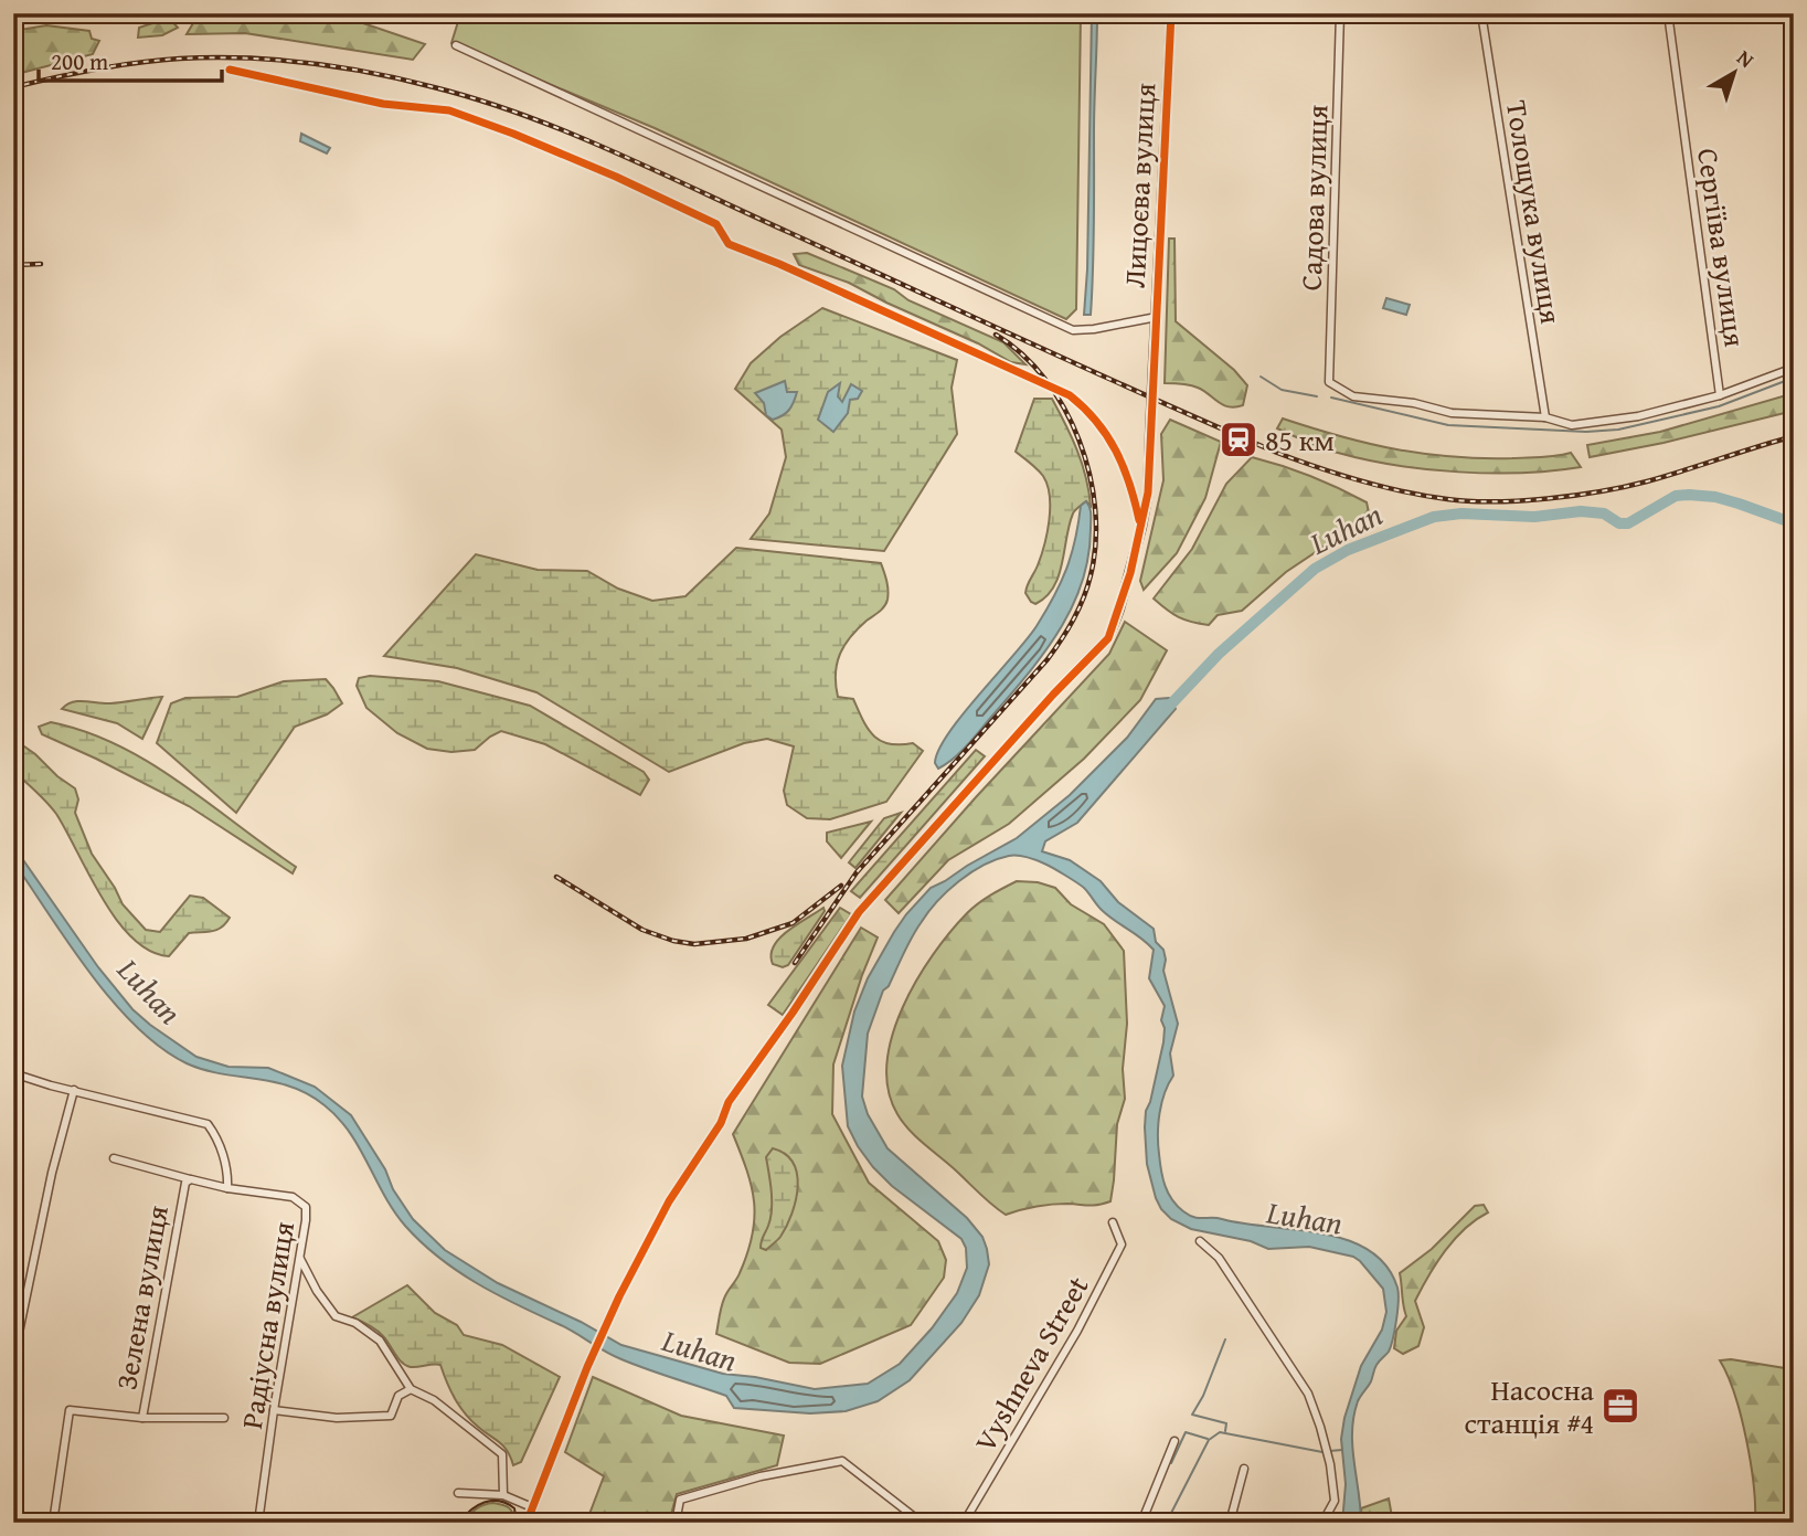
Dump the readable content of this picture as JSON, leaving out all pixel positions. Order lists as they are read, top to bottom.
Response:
{
  "streets": {
    "street": [
      "Лицоєва вулиця",
      "Садова вулиця",
      "Толощука вулиця",
      "Сергіїва вулиця",
      "Зелена вулиця",
      "Радіусна вулиця",
      "Vyshneva Street"
    ]
  },
  "crossings": [
    ["Садова вулиця", "Толощука вулиця"],
    ["Зелена вулиця", "Радіусна вулиця"]
  ],
  "water": ["Luhan"],
  "places": {
    "station": ["85 км"],
    "office": ["Насосна станція #4"]
  },
  "scale_bar": "200 m",
  "north": "top right"
}
